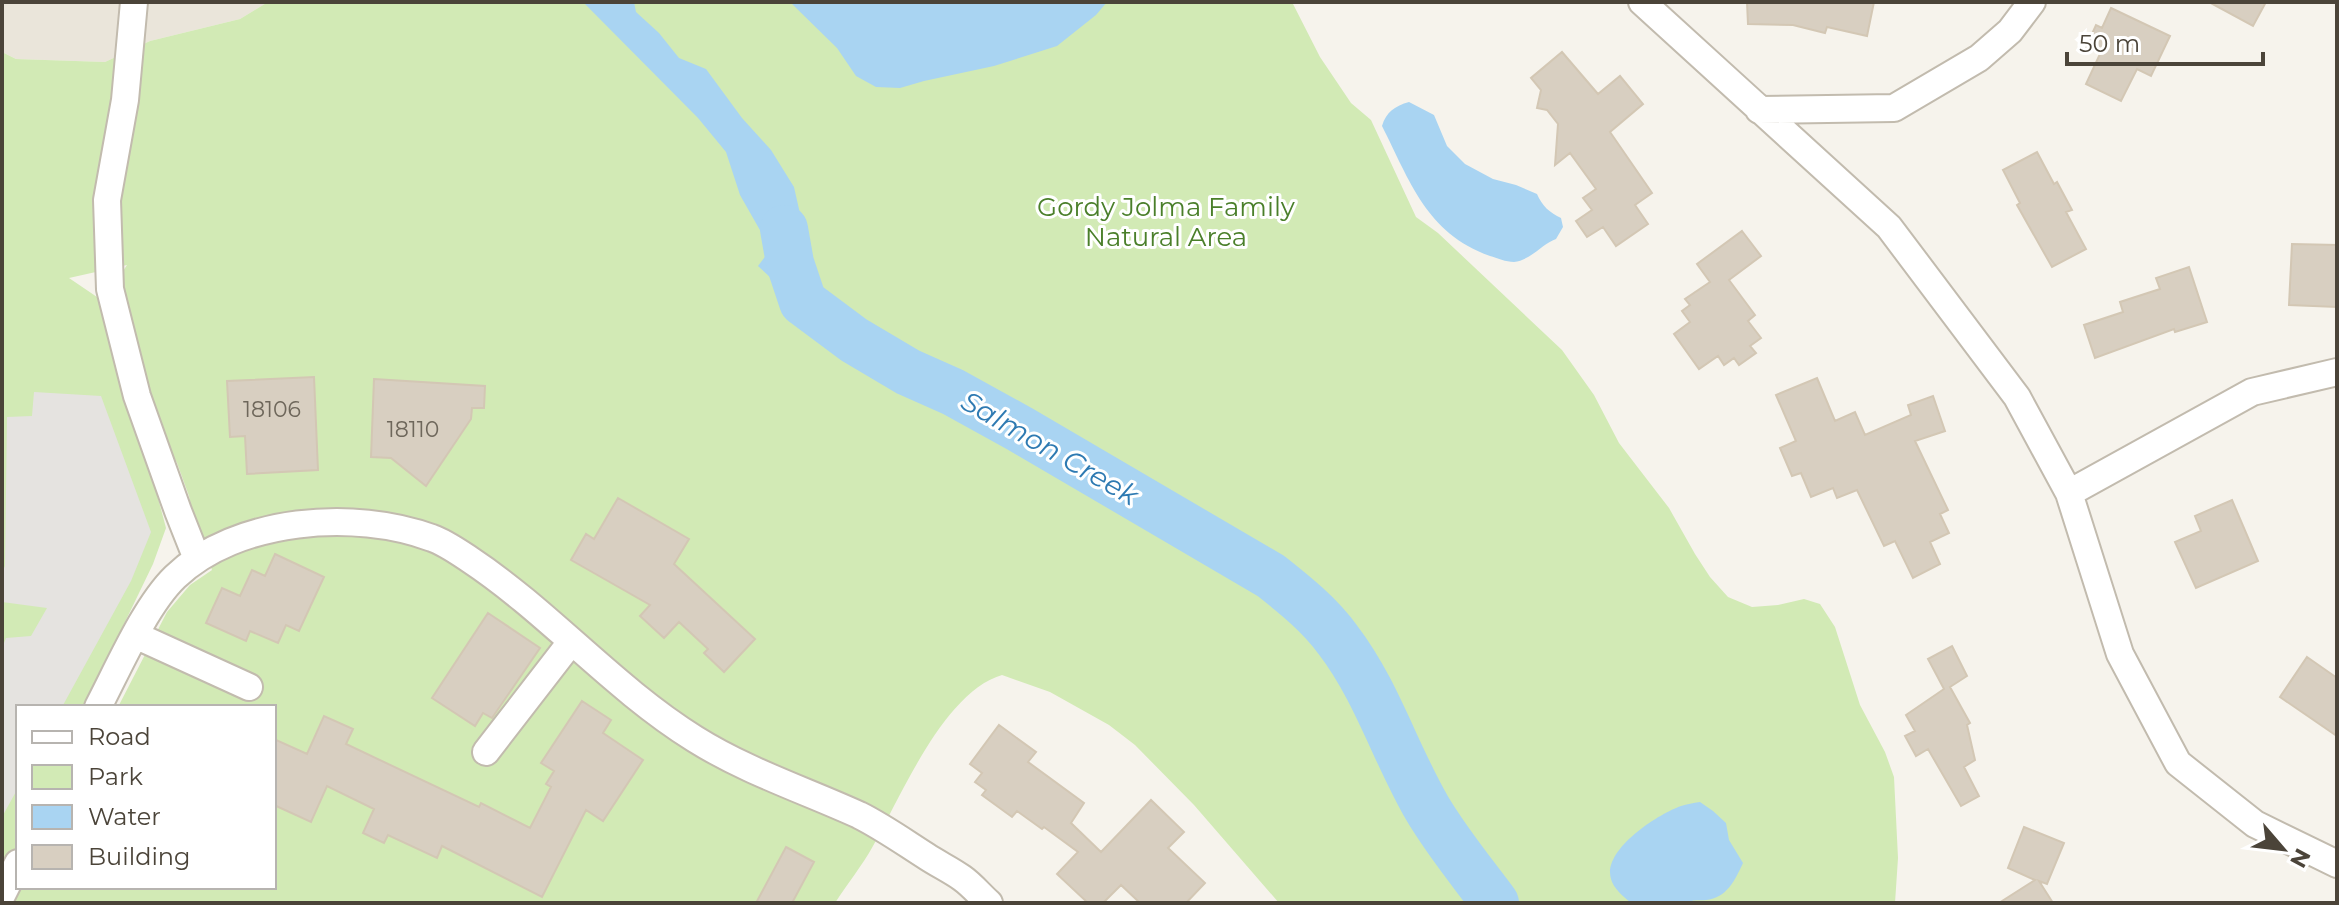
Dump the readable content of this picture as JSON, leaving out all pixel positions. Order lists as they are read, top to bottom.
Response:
{
  "water": ["Salmon Creek"],
  "parks": ["Gordy Jolma Family Natural Area"],
  "house_numbers": ["18106", "18110"],
  "legend": [
    "Road",
    "Park",
    "Water",
    "Building"
  ],
  "scale_bar": "50 m",
  "north": "bottom right"
}
